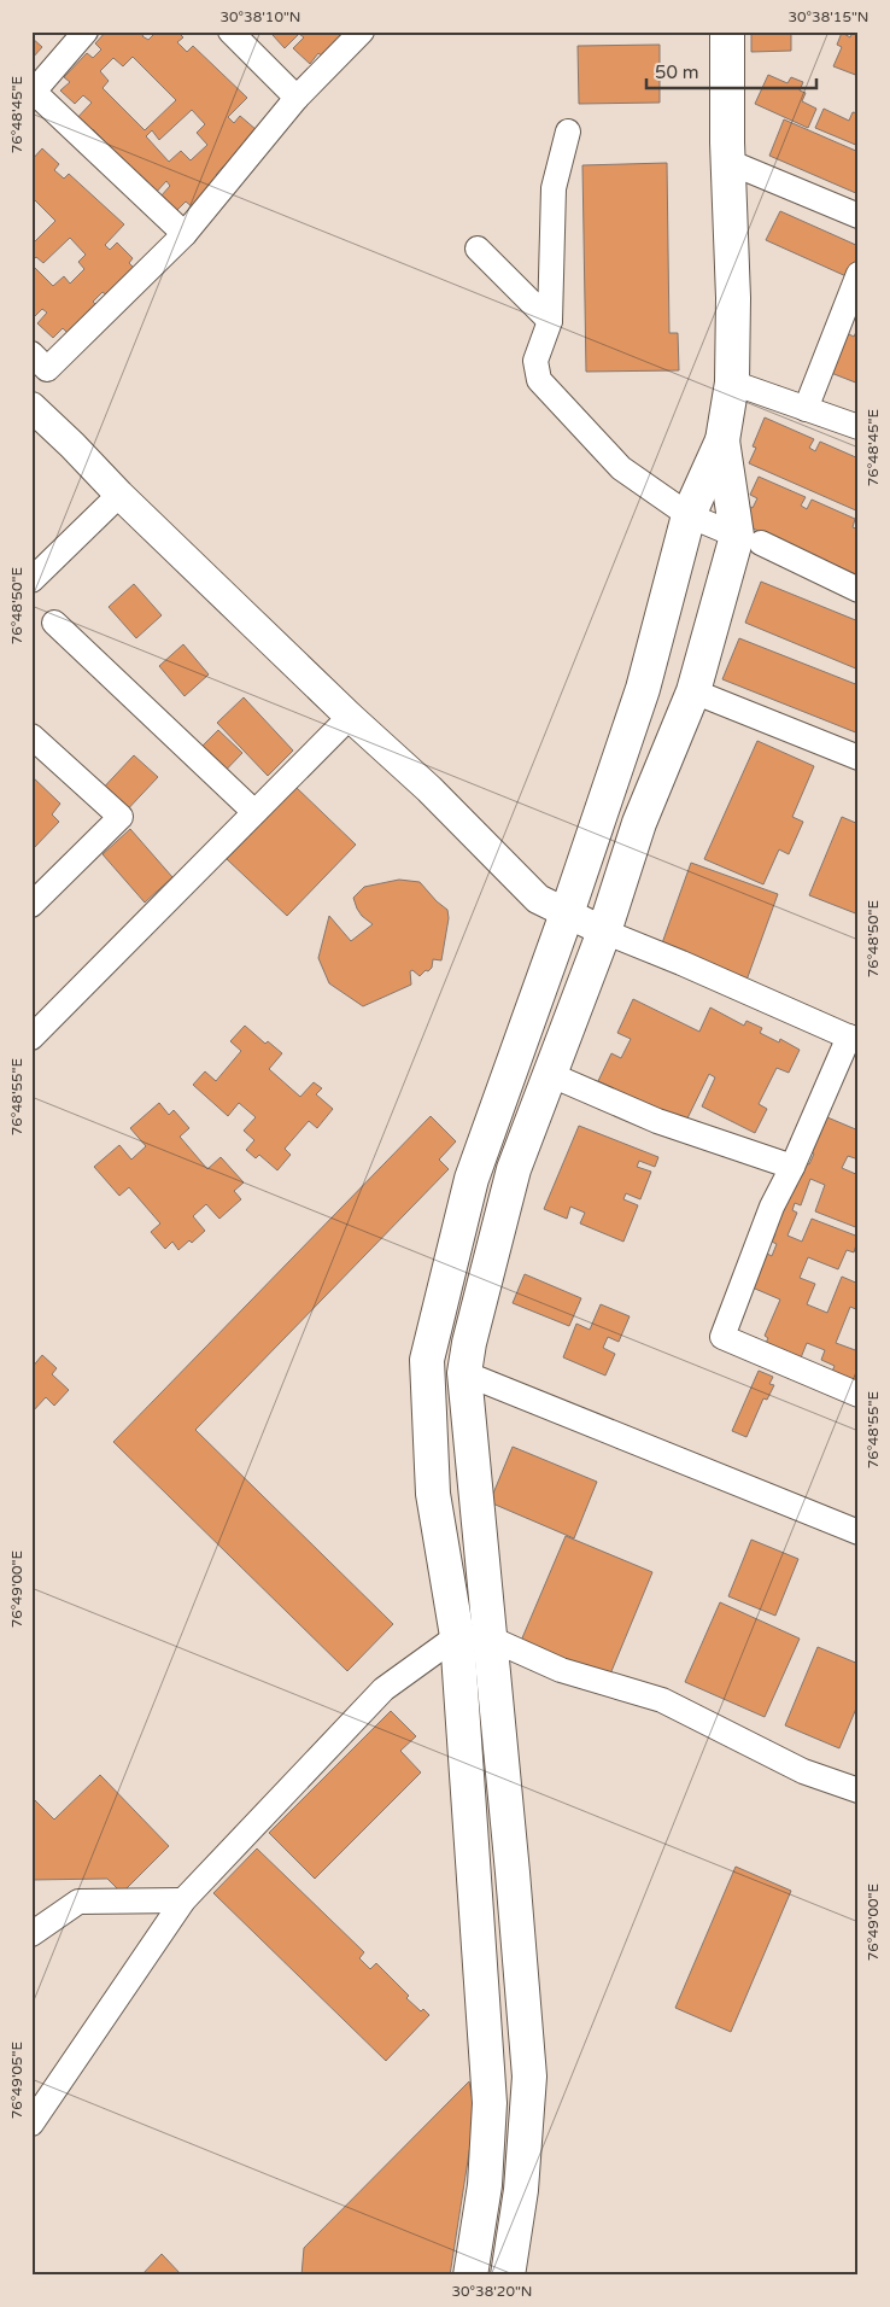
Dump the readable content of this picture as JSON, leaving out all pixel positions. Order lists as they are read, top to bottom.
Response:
{
  "scale_bar": "50 m",
  "coordinates": [
    "30°38'10\"N",
    "30°38'15\"N",
    "76°48'45\"E",
    "76°48'50\"E",
    "76°48'55\"E",
    "76°49'00\"E",
    "76°49'05\"E",
    "30°38'20\"N"
  ]
}
